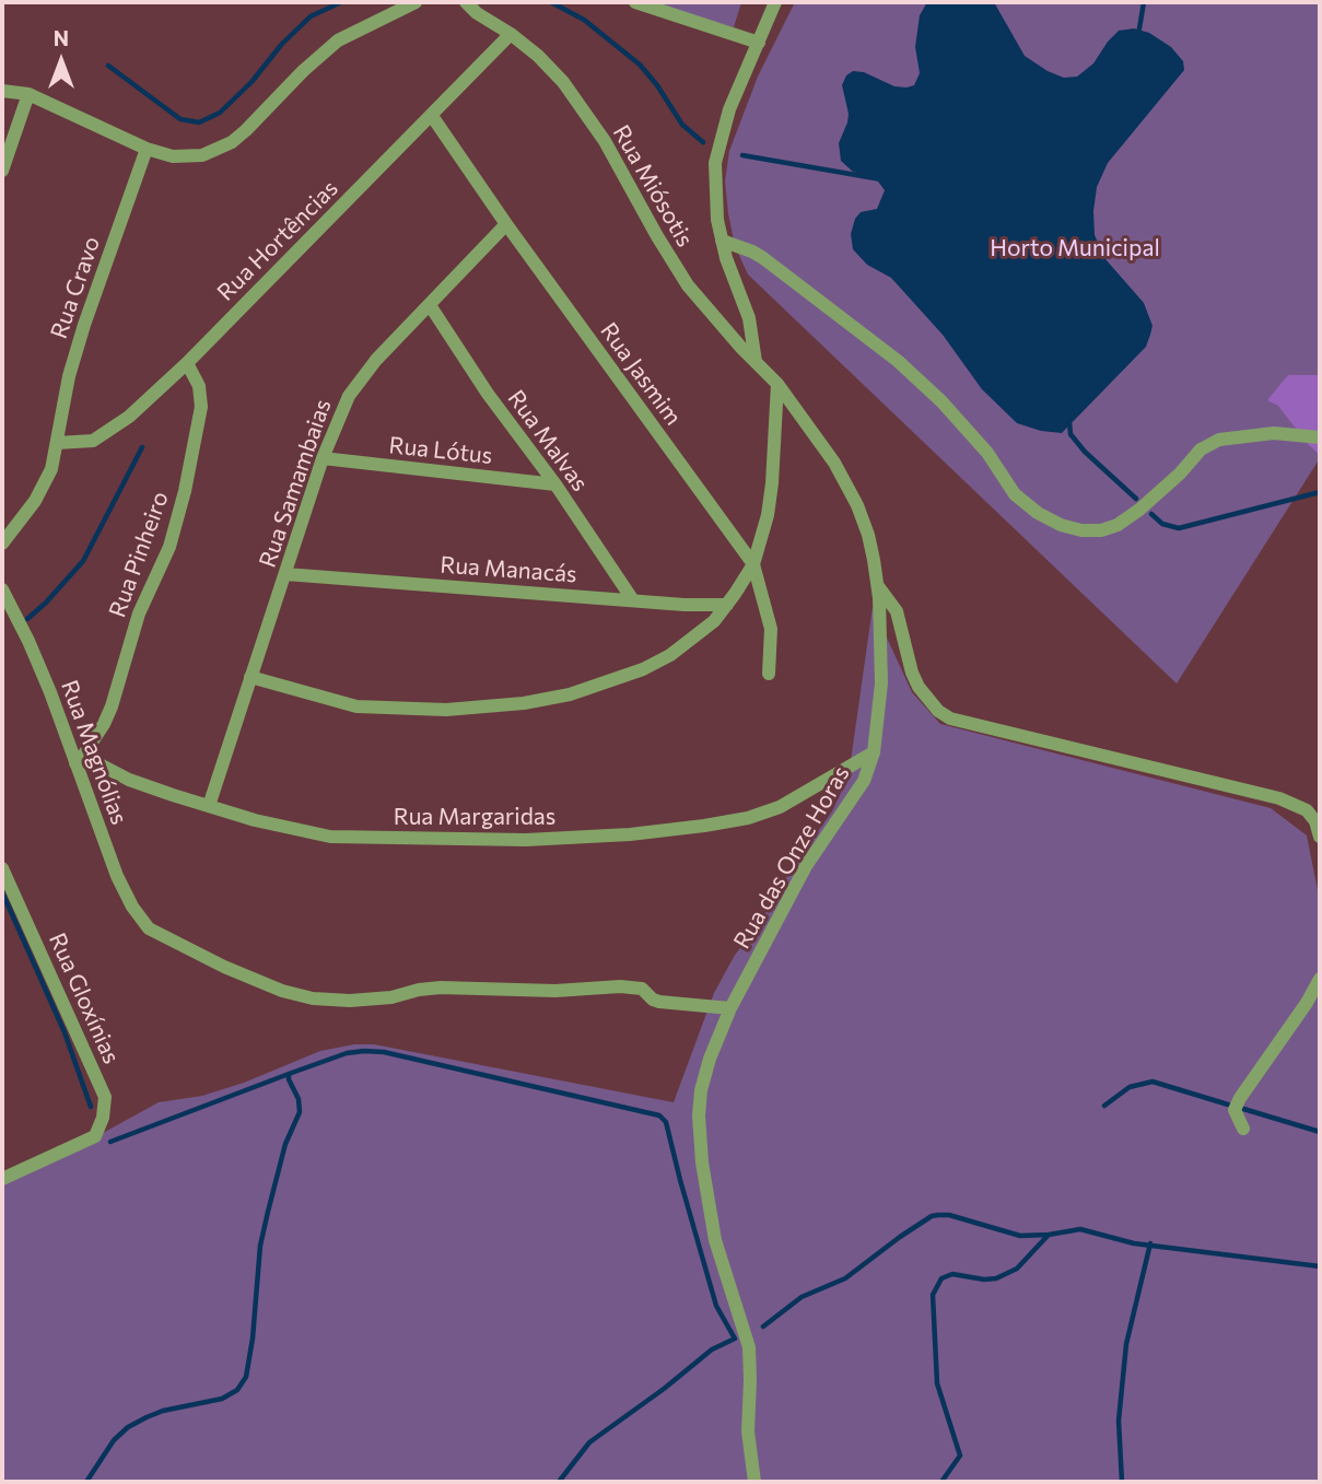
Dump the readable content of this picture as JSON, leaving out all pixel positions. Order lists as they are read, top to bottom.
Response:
{
  "streets": {
    "street": [
      "Rua Miósotis",
      "Rua Hortências",
      "Rua Cravo",
      "Rua Jasmim",
      "Rua Malvas",
      "Rua Lótus",
      "Rua Samambaias",
      "Rua Pinheiro",
      "Rua Manacás",
      "Rua Magnólias",
      "Rua Margaridas",
      "Rua das Onze Horas",
      "Rua Gloxínias"
    ]
  },
  "crossings": [
    ["Rua Miósotis", "Rua Hortências"],
    ["Rua Miósotis", "Rua das Onze Horas"],
    ["Rua Hortências", "Rua Cravo"],
    ["Rua Hortências", "Rua Jasmim"],
    ["Rua Hortências", "Rua Pinheiro"],
    ["Rua Jasmim", "Rua Samambaias"],
    ["Rua Malvas", "Rua Lótus"],
    ["Rua Malvas", "Rua Samambaias"],
    ["Rua Malvas", "Rua Manacás"],
    ["Rua Lótus", "Rua Samambaias"],
    ["Rua Samambaias", "Rua Manacás"],
    ["Rua Samambaias", "Rua Margaridas"],
    ["Rua Pinheiro", "Rua Magnólias"],
    ["Rua Pinheiro", "Rua Margaridas"],
    ["Rua Magnólias", "Rua Margaridas"],
    ["Rua Magnólias", "Rua das Onze Horas"],
    ["Rua Margaridas", "Rua das Onze Horas"]
  ],
  "parks": ["Horto Municipal"],
  "north": "top"
}
